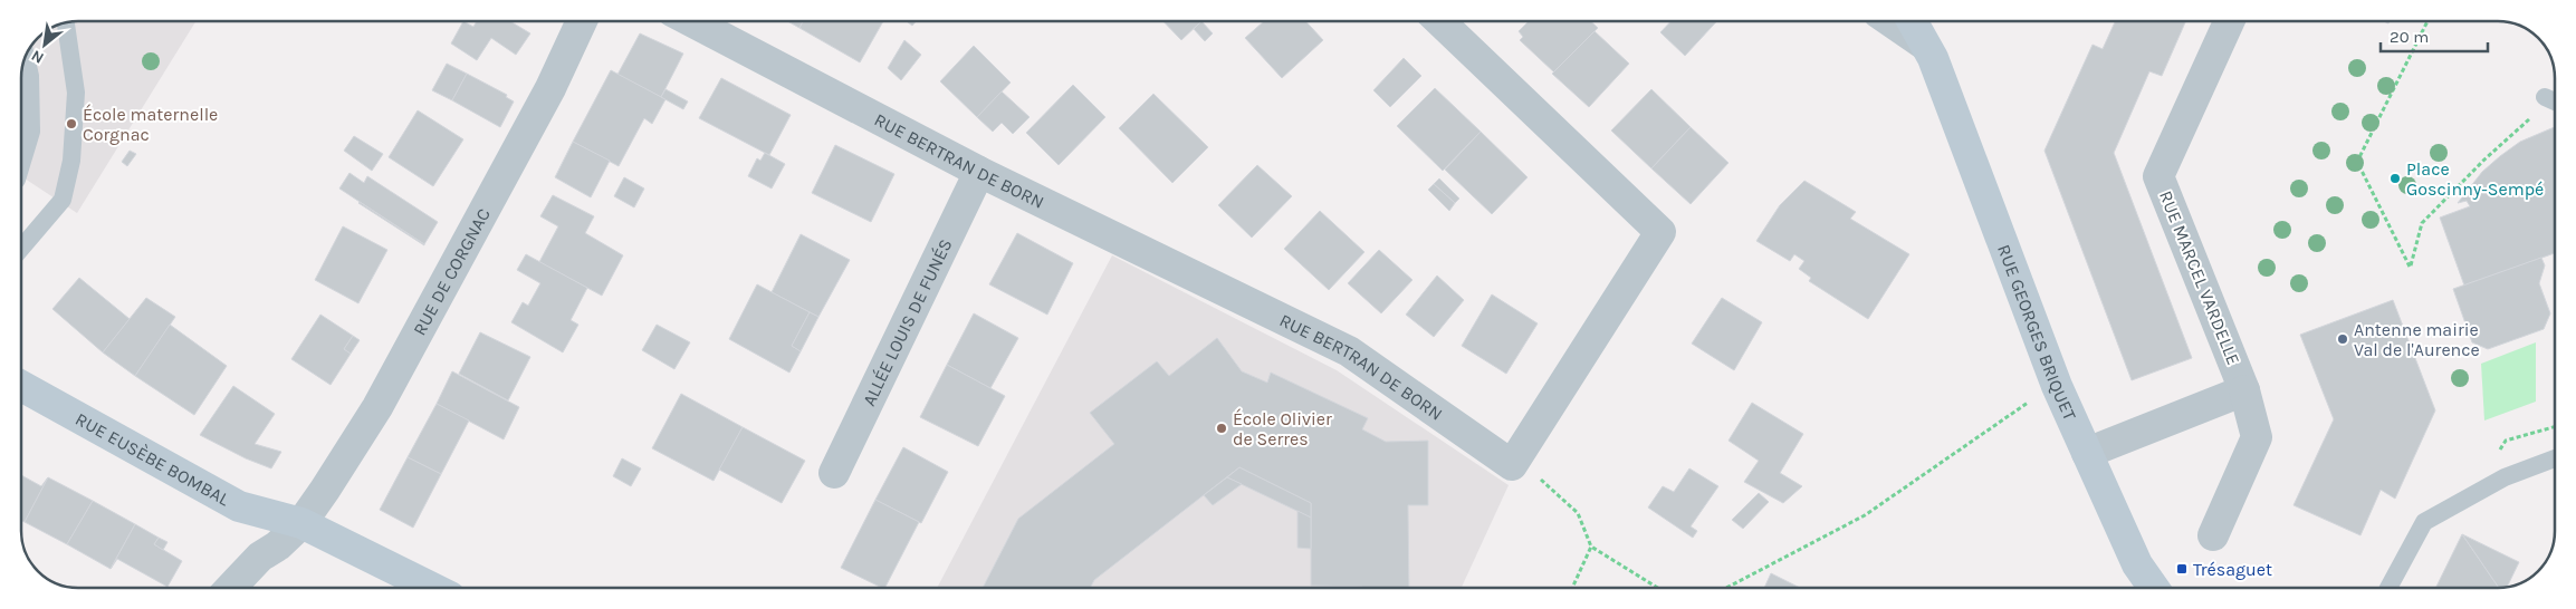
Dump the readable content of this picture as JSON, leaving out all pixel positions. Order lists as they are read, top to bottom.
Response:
{
  "streets": {
    "street": [
      "RUE BERTRAN DE BORN",
      "RUE DE CORGNAC",
      "RUE MARCEL VARDELLE",
      "ALLÉE LOUIS DE FUNÉS",
      "RUE GEORGES BRIQUET",
      "RUE EUSÈBE BOMBAL"
    ]
  },
  "crossings": [
    ["RUE BERTRAN DE BORN", "ALLÉE LOUIS DE FUNÉS"],
    ["RUE DE CORGNAC", "RUE EUSÈBE BOMBAL"]
  ],
  "places": {
    "other": [
      "École maternelle Corgnac",
      "Place Goscinny-Sempé",
      "Antenne mairie Val de l'Aurence",
      "École Olivier de Serres"
    ],
    "transit": ["Trésaguet"]
  },
  "scale_bar": "20 m",
  "north": "bottom left"
}
